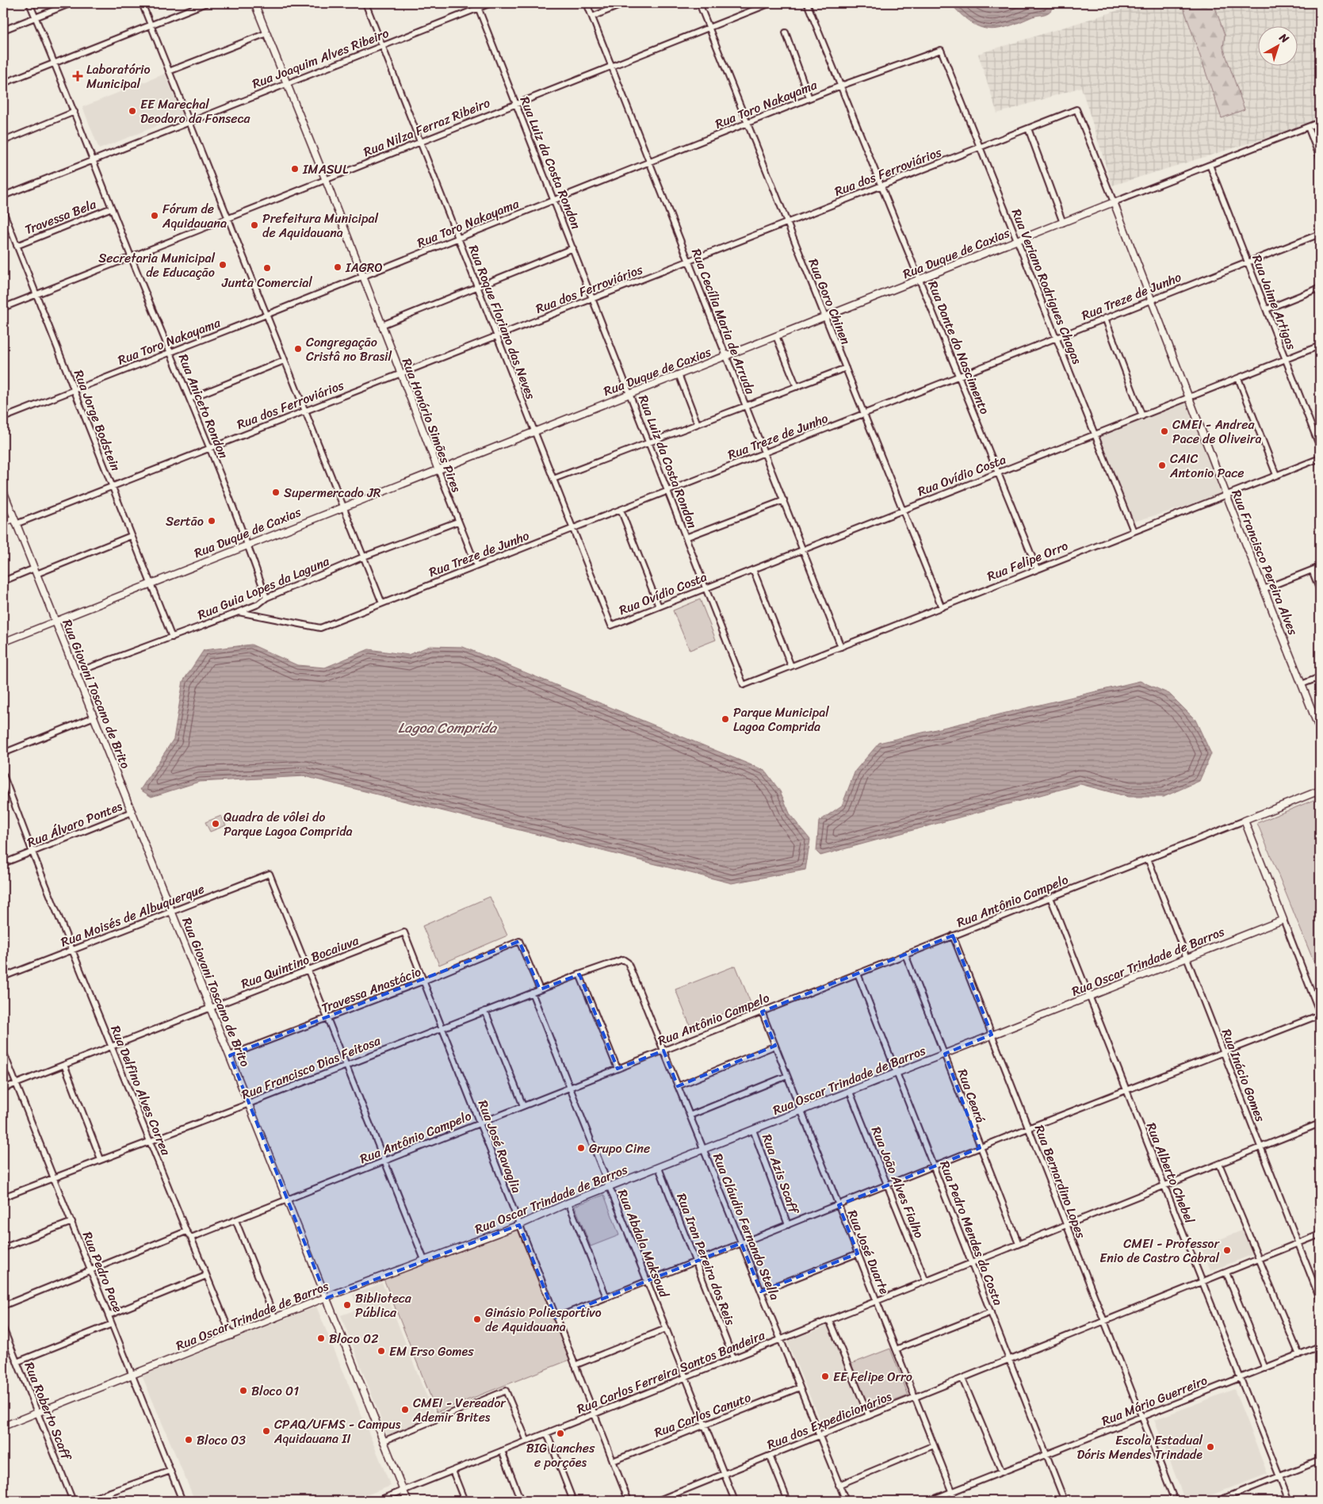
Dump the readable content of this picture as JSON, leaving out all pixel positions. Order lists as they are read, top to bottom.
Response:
{
  "streets": {
    "main road": [
      "Rua dos Ferroviários",
      "Rua Duque de Caxias",
      "Rua Honório Simões Pires",
      "Rua Francisco Pereira Alves",
      "Rua Giovani Toscano de Brito",
      "Rua Oscar Trindade de Barros"
    ],
    "street": [
      "Rua Joaquim Alves Ribeiro",
      "Rua Toro Nakayama",
      "Rua Nilza Ferraz Ribeiro",
      "Rua Luiz da Costa Rondon",
      "Travessa Bela",
      "Rua Veriano Rodrigues Chagas",
      "Rua Treze de Junho",
      "Rua Goro Chinen",
      "Rua Jaime Artigas",
      "Rua Cecília Maria de Arruda",
      "Rua Roque Floriano das Neves",
      "Rua Dante do Nascimento",
      "Rua Aniceto Rondon",
      "Rua Jorge Bodstein",
      "Rua Ovídio Costa",
      "Rua Felipe Orro",
      "Rua Guia Lopes da Laguna",
      "Rua Álvaro Pontes",
      "Rua Antônio Campelo",
      "Rua Moisés de Albuquerque",
      "Rua Quintino Bocaiuva",
      "Travessa Anastácio",
      "Rua Francisco Dias Feitosa",
      "Rua Inácio Gomes",
      "Rua Delfino Alves Correa",
      "Rua Ceará",
      "Rua José Ravaglia",
      "Rua Alberto Chebel",
      "Rua Azis Scaff",
      "Rua Bernardino Lopes",
      "Rua João Alves Fialho",
      "Rua Cláudio Fernando Stella",
      "Rua Pedro Mendes da Costa",
      "Rua Abdala Maksoud",
      "Rua José Duarte",
      "Rua Iran Pereira dos Reis",
      "Rua Pedro Pace",
      "Rua Carlos Ferreira Santos Bandeira",
      "Rua Mário Guerreiro",
      "Rua Roberto Scaff",
      "Rua Carlos Canuto",
      "Rua dos Expedicionários"
    ]
  },
  "crossings": [
    ["Rua Joaquim Alves Ribeiro", "Rua Luiz da Costa Rondon"],
    ["Rua Joaquim Alves Ribeiro", "Rua Roque Floriano das Neves"],
    ["Rua Joaquim Alves Ribeiro", "Rua Aniceto Rondon"],
    ["Rua Joaquim Alves Ribeiro", "Rua Honório Simões Pires"],
    ["Rua Toro Nakayama", "Rua Luiz da Costa Rondon"],
    ["Rua Toro Nakayama", "Rua Veriano Rodrigues Chagas"],
    ["Rua Toro Nakayama", "Rua Goro Chinen"],
    ["Rua Toro Nakayama", "Rua Cecília Maria de Arruda"],
    ["Rua Toro Nakayama", "Rua Roque Floriano das Neves"],
    ["Rua Toro Nakayama", "Rua Dante do Nascimento"],
    ["Rua Toro Nakayama", "Rua Aniceto Rondon"],
    ["Rua Toro Nakayama", "Rua Jorge Bodstein"],
    ["Rua Toro Nakayama", "Rua Honório Simões Pires"],
    ["Rua Nilza Ferraz Ribeiro", "Rua Luiz da Costa Rondon"],
    ["Rua Nilza Ferraz Ribeiro", "Rua Goro Chinen"],
    ["Rua Nilza Ferraz Ribeiro", "Rua Cecília Maria de Arruda"],
    ["Rua Nilza Ferraz Ribeiro", "Rua Roque Floriano das Neves"],
    ["Rua Nilza Ferraz Ribeiro", "Rua Aniceto Rondon"],
    ["Rua Nilza Ferraz Ribeiro", "Rua Jorge Bodstein"],
    ["Rua Nilza Ferraz Ribeiro", "Rua Honório Simões Pires"],
    ["Rua Luiz da Costa Rondon", "Rua dos Ferroviários"],
    ["Rua Luiz da Costa Rondon", "Rua Duque de Caxias"],
    ["Rua Luiz da Costa Rondon", "Rua Treze de Junho"],
    ["Rua Luiz da Costa Rondon", "Rua Ovídio Costa"],
    ["Rua Luiz da Costa Rondon", "Rua Felipe Orro"],
    ["Rua dos Ferroviários", "Rua Duque de Caxias"],
    ["Rua dos Ferroviários", "Rua Veriano Rodrigues Chagas"],
    ["Rua dos Ferroviários", "Rua Goro Chinen"],
    ["Rua dos Ferroviários", "Rua Cecília Maria de Arruda"],
    ["Rua dos Ferroviários", "Rua Roque Floriano das Neves"],
    ["Rua dos Ferroviários", "Rua Dante do Nascimento"],
    ["Rua dos Ferroviários", "Rua Aniceto Rondon"],
    ["Rua dos Ferroviários", "Rua Jorge Bodstein"],
    ["Rua dos Ferroviários", "Rua Honório Simões Pires"],
    ["Rua dos Ferroviários", "Rua Francisco Pereira Alves"],
    ["Rua dos Ferroviários", "Rua Giovani Toscano de Brito"],
    ["Travessa Bela", "Rua Aniceto Rondon"],
    ["Travessa Bela", "Rua Jorge Bodstein"],
    ["Rua Duque de Caxias", "Rua Veriano Rodrigues Chagas"],
    ["Rua Duque de Caxias", "Rua Goro Chinen"],
    ["Rua Duque de Caxias", "Rua Jaime Artigas"],
    ["Rua Duque de Caxias", "Rua Cecília Maria de Arruda"],
    ["Rua Duque de Caxias", "Rua Roque Floriano das Neves"],
    ["Rua Duque de Caxias", "Rua Dante do Nascimento"],
    ["Rua Duque de Caxias", "Rua Aniceto Rondon"],
    ["Rua Duque de Caxias", "Rua Jorge Bodstein"],
    ["Rua Duque de Caxias", "Rua Honório Simões Pires"],
    ["Rua Duque de Caxias", "Rua Francisco Pereira Alves"],
    ["Rua Duque de Caxias", "Rua Giovani Toscano de Brito"],
    ["Rua Veriano Rodrigues Chagas", "Rua Treze de Junho"],
    ["Rua Veriano Rodrigues Chagas", "Rua Ovídio Costa"],
    ["Rua Veriano Rodrigues Chagas", "Rua Felipe Orro"],
    ["Rua Treze de Junho", "Rua Goro Chinen"],
    ["Rua Treze de Junho", "Rua Jaime Artigas"],
    ["Rua Treze de Junho", "Rua Cecília Maria de Arruda"],
    ["Rua Treze de Junho", "Rua Roque Floriano das Neves"],
    ["Rua Treze de Junho", "Rua Dante do Nascimento"],
    ["Rua Treze de Junho", "Rua Honório Simões Pires"],
    ["Rua Treze de Junho", "Rua Francisco Pereira Alves"],
    ["Rua Treze de Junho", "Rua Guia Lopes da Laguna"],
    ["Rua Goro Chinen", "Rua Ovídio Costa"],
    ["Rua Goro Chinen", "Rua Felipe Orro"],
    ["Rua Jaime Artigas", "Rua Ovídio Costa"],
    ["Rua Cecília Maria de Arruda", "Rua Ovídio Costa"],
    ["Rua Cecília Maria de Arruda", "Rua Felipe Orro"],
    ["Rua Roque Floriano das Neves", "Rua Ovídio Costa"],
    ["Rua Dante do Nascimento", "Rua Ovídio Costa"],
    ["Rua Dante do Nascimento", "Rua Felipe Orro"],
    ["Rua Aniceto Rondon", "Rua Guia Lopes da Laguna"],
    ["Rua Jorge Bodstein", "Rua Guia Lopes da Laguna"],
    ["Rua Honório Simões Pires", "Rua Guia Lopes da Laguna"],
    ["Rua Ovídio Costa", "Rua Francisco Pereira Alves"],
    ["Rua Felipe Orro", "Rua Francisco Pereira Alves"],
    ["Rua Guia Lopes da Laguna", "Rua Giovani Toscano de Brito"],
    ["Rua Giovani Toscano de Brito", "Rua Álvaro Pontes"],
    ["Rua Giovani Toscano de Brito", "Rua Antônio Campelo"],
    ["Rua Giovani Toscano de Brito", "Rua Moisés de Albuquerque"],
    ["Rua Giovani Toscano de Brito", "Rua Oscar Trindade de Barros"],
    ["Rua Giovani Toscano de Brito", "Rua Quintino Bocaiuva"],
    ["Rua Giovani Toscano de Brito", "Travessa Anastácio"],
    ["Rua Giovani Toscano de Brito", "Rua Francisco Dias Feitosa"],
    ["Rua Giovani Toscano de Brito", "Rua Carlos Ferreira Santos Bandeira"],
    ["Rua Álvaro Pontes", "Rua Delfino Alves Correa"],
    ["Rua Antônio Campelo", "Rua Inácio Gomes"],
    ["Rua Antônio Campelo", "Rua Delfino Alves Correa"],
    ["Rua Antônio Campelo", "Rua Ceará"],
    ["Rua Antônio Campelo", "Rua José Ravaglia"],
    ["Rua Antônio Campelo", "Rua Alberto Chebel"],
    ["Rua Antônio Campelo", "Rua Bernardino Lopes"],
    ["Rua Antônio Campelo", "Rua Cláudio Fernando Stella"],
    ["Rua Antônio Campelo", "Rua Pedro Mendes da Costa"],
    ["Rua Antônio Campelo", "Rua Abdala Maksoud"],
    ["Rua Antônio Campelo", "Rua José Duarte"],
    ["Rua Moisés de Albuquerque", "Rua Quintino Bocaiuva"],
    ["Rua Moisés de Albuquerque", "Rua Delfino Alves Correa"],
    ["Rua Oscar Trindade de Barros", "Rua Inácio Gomes"],
    ["Rua Oscar Trindade de Barros", "Rua Delfino Alves Correa"],
    ["Rua Oscar Trindade de Barros", "Rua Ceará"],
    ["Rua Oscar Trindade de Barros", "Rua José Ravaglia"],
    ["Rua Oscar Trindade de Barros", "Rua Alberto Chebel"],
    ["Rua Oscar Trindade de Barros", "Rua Azis Scaff"],
    ["Rua Oscar Trindade de Barros", "Rua Bernardino Lopes"],
    ["Rua Oscar Trindade de Barros", "Rua João Alves Fialho"],
    ["Rua Oscar Trindade de Barros", "Rua Cláudio Fernando Stella"],
    ["Rua Oscar Trindade de Barros", "Rua Pedro Mendes da Costa"],
    ["Rua Oscar Trindade de Barros", "Rua Abdala Maksoud"],
    ["Rua Oscar Trindade de Barros", "Rua José Duarte"],
    ["Rua Oscar Trindade de Barros", "Rua Iran Pereira dos Reis"],
    ["Rua Oscar Trindade de Barros", "Rua Pedro Pace"],
    ["Rua Oscar Trindade de Barros", "Rua Roberto Scaff"],
    ["Rua Quintino Bocaiuva", "Rua Delfino Alves Correa"],
    ["Rua Quintino Bocaiuva", "Rua José Ravaglia"],
    ["Rua Quintino Bocaiuva", "Rua Pedro Pace"],
    ["Travessa Anastácio", "Rua Francisco Dias Feitosa"],
    ["Travessa Anastácio", "Rua José Ravaglia"],
    ["Rua Francisco Dias Feitosa", "Rua Delfino Alves Correa"],
    ["Rua Francisco Dias Feitosa", "Rua José Ravaglia"],
    ["Rua Francisco Dias Feitosa", "Rua Cláudio Fernando Stella"],
    ["Rua Francisco Dias Feitosa", "Rua Abdala Maksoud"],
    ["Rua Francisco Dias Feitosa", "Rua Pedro Pace"],
    ["Rua Inácio Gomes", "Rua Carlos Ferreira Santos Bandeira"],
    ["Rua Inácio Gomes", "Rua dos Expedicionários"],
    ["Rua Ceará", "Rua Carlos Ferreira Santos Bandeira"],
    ["Rua José Ravaglia", "Rua Carlos Ferreira Santos Bandeira"],
    ["Rua José Ravaglia", "Rua Carlos Canuto"],
    ["Rua Alberto Chebel", "Rua Carlos Ferreira Santos Bandeira"],
    ["Rua Alberto Chebel", "Rua Mário Guerreiro"],
    ["Rua Alberto Chebel", "Rua dos Expedicionários"],
    ["Rua Bernardino Lopes", "Rua Carlos Ferreira Santos Bandeira"],
    ["Rua Bernardino Lopes", "Rua Mário Guerreiro"],
    ["Rua Bernardino Lopes", "Rua dos Expedicionários"],
    ["Rua João Alves Fialho", "Rua Carlos Ferreira Santos Bandeira"],
    ["Rua Cláudio Fernando Stella", "Rua Carlos Ferreira Santos Bandeira"],
    ["Rua Cláudio Fernando Stella", "Rua Carlos Canuto"],
    ["Rua Cláudio Fernando Stella", "Rua dos Expedicionários"],
    ["Rua Pedro Mendes da Costa", "Rua Carlos Ferreira Santos Bandeira"],
    ["Rua Pedro Mendes da Costa", "Rua Mário Guerreiro"],
    ["Rua Pedro Mendes da Costa", "Rua dos Expedicionários"],
    ["Rua Abdala Maksoud", "Rua Carlos Ferreira Santos Bandeira"],
    ["Rua Abdala Maksoud", "Rua Carlos Canuto"],
    ["Rua Abdala Maksoud", "Rua dos Expedicionários"],
    ["Rua José Duarte", "Rua Carlos Ferreira Santos Bandeira"],
    ["Rua José Duarte", "Rua Mário Guerreiro"],
    ["Rua José Duarte", "Rua dos Expedicionários"],
    ["Rua Iran Pereira dos Reis", "Rua Carlos Ferreira Santos Bandeira"]
  ],
  "water": ["Lagoa Comprida"],
  "places": {
    "health": ["Laboratório Municipal"],
    "other": [
      "EE Marechal Deodoro da Fonseca",
      "IMASUL",
      "Fórum de Aquidauana",
      "Prefeitura Municipal de Aquidauana",
      "Secretaria Municipal de Educação",
      "IAGRO",
      "Junta Comercial",
      "Congregação Cristâ no Brasil",
      "CMEI - Andrea Pace de Oliveira",
      "CAIC Antonio Pace",
      "Supermercado JR",
      "Sertão",
      "Parque Municipal Lagoa Comprida",
      "Quadra de vôlei do Parque Lagoa Comprida",
      "Grupo Cine",
      "CMEI - Professor Enio de Castro Cabral",
      "Biblioteca Pública",
      "Ginásio Poliesportivo de Aquidauana",
      "Bloco 02",
      "EM Erso Gomes",
      "EE Felipe Orro",
      "Bloco 01",
      "CMEI - Vereador Ademir Brites",
      "CPAQ/UFMS - Campus Aquidauana II",
      "BIG Lanches e porções",
      "Bloco 03",
      "Escola Estadual Dóris Mendes Trindade"
    ]
  },
  "north": "top right"
}
